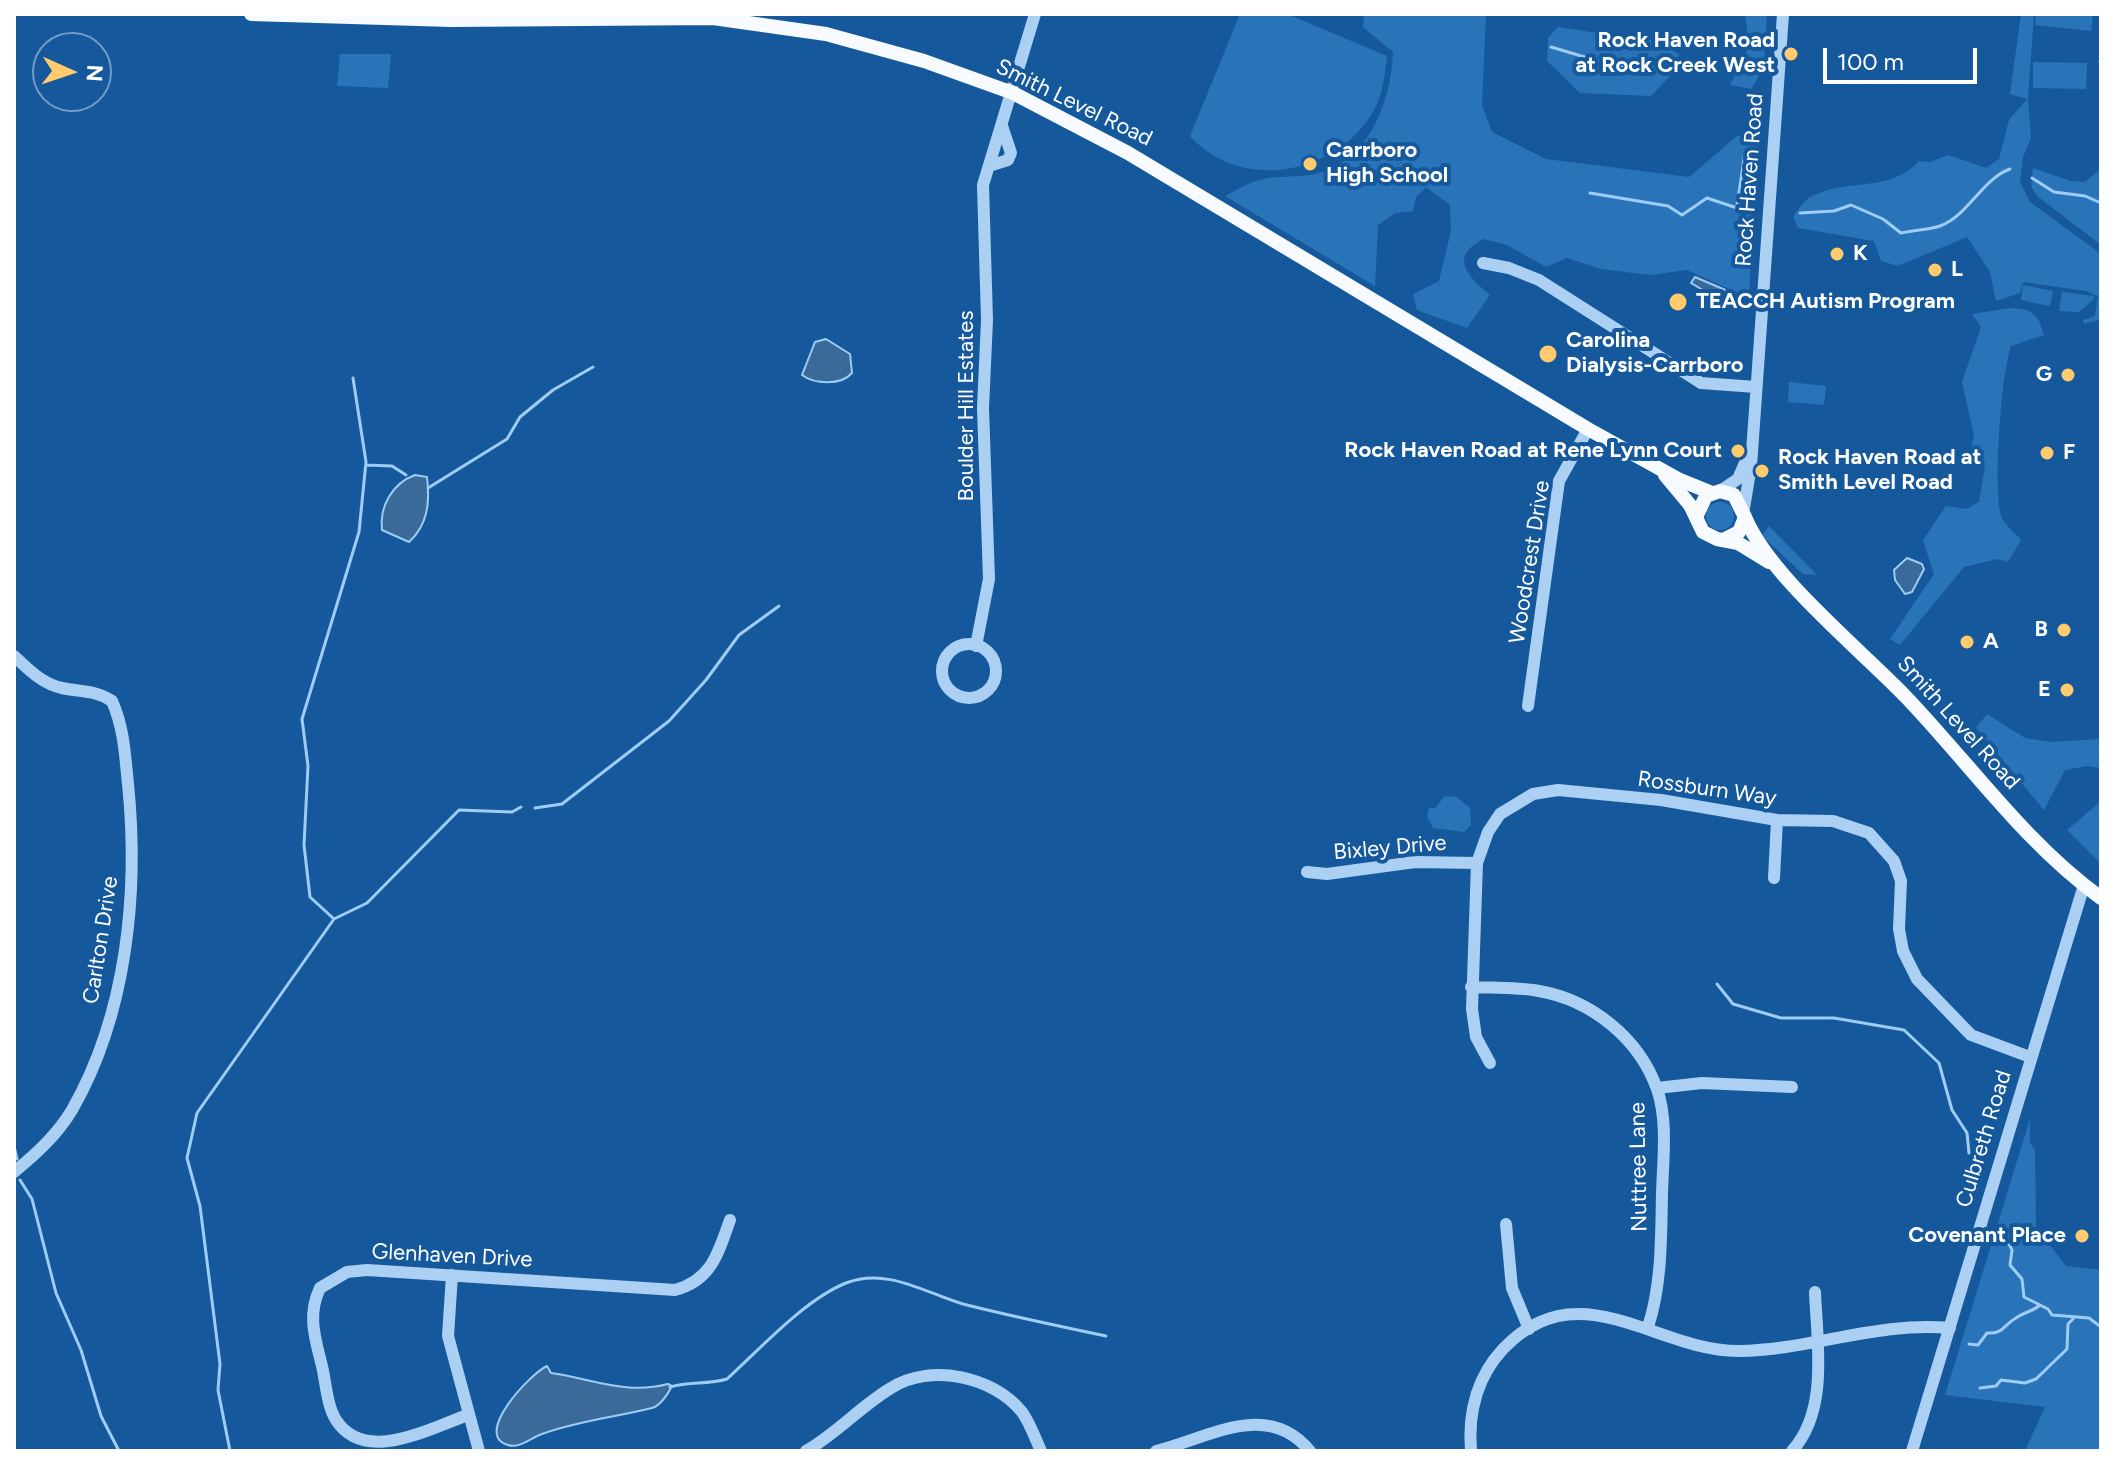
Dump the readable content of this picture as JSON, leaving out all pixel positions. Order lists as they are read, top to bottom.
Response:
{
  "streets": {
    "main road": ["Smith Level Road"],
    "street": [
      "Rock Haven Road",
      "Boulder Hill Estates",
      "Woodcrest Drive",
      "Rossburn Way",
      "Bixley Drive",
      "Carlton Drive",
      "Culbreth Road",
      "Nuttree Lane",
      "Glenhaven Drive"
    ]
  },
  "crossings": [
    ["Smith Level Road", "Rock Haven Road"],
    ["Smith Level Road", "Boulder Hill Estates"],
    ["Smith Level Road", "Woodcrest Drive"],
    ["Smith Level Road", "Culbreth Road"],
    ["Rossburn Way", "Bixley Drive"],
    ["Rossburn Way", "Culbreth Road"],
    ["Rossburn Way", "Nuttree Lane"]
  ],
  "places": [
    "Rock Haven Road at Rock Creek West",
    "Carrboro High School",
    "K",
    "L",
    "TEACCH Autism Program",
    "Carolina Dialysis-Carrboro",
    "G",
    "Rock Haven Road at Rene Lynn Court",
    "F",
    "Rock Haven Road at Smith Level Road",
    "B",
    "A",
    "E",
    "Covenant Place"
  ],
  "scale_bar": "100 m",
  "north": "right"
}
